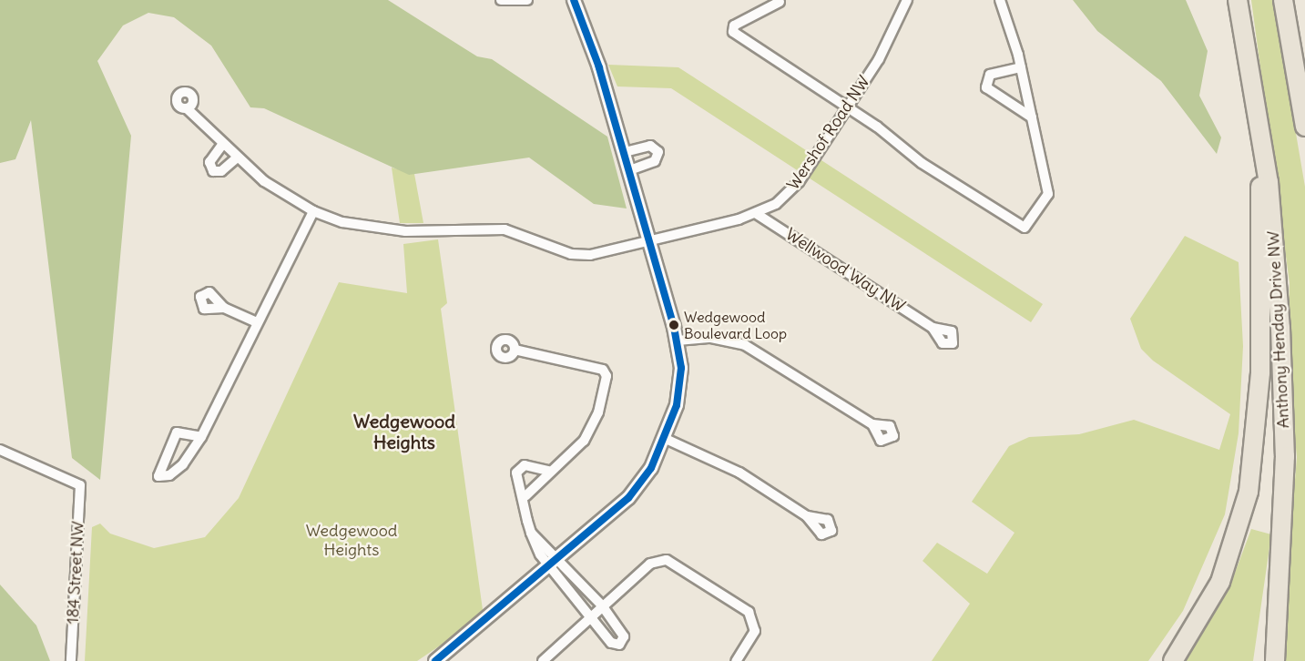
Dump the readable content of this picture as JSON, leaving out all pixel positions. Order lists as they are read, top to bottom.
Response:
{
  "streets": {
    "highway": ["Anthony Henday Drive NW"],
    "street": ["Wershof Road NW", "Wellwood Way NW", "184 Street NW"]
  },
  "crossings": [
    ["Wershof Road NW", "Wellwood Way NW"]
  ],
  "districts": ["Wedgewood Heights"],
  "parks": ["Wedgewood Heights"],
  "places": ["Wedgewood Boulevard Loop"]
}
